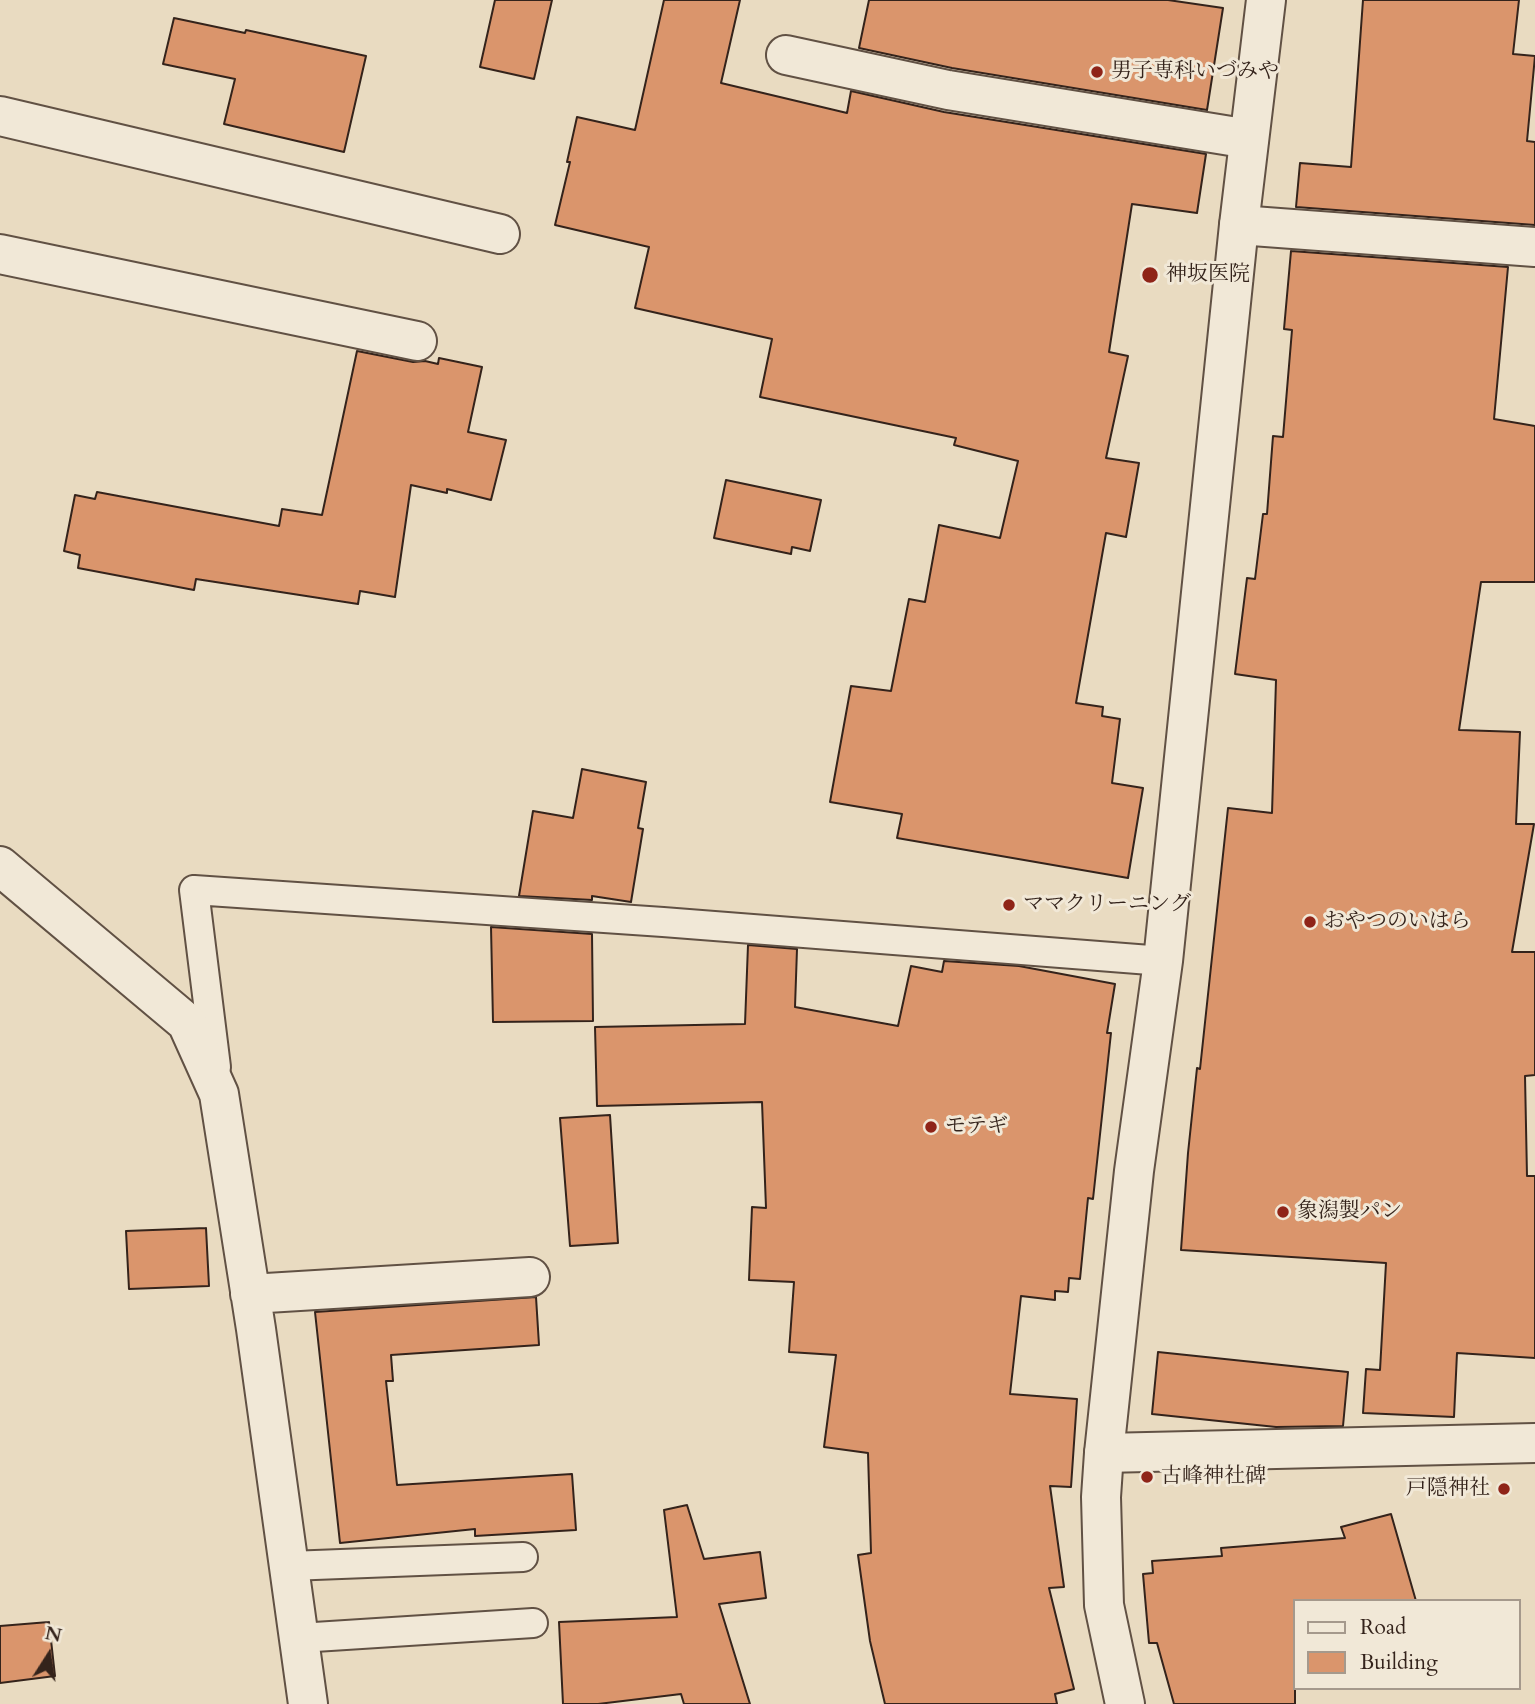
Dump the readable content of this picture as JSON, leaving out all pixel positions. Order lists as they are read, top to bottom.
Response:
{
  "places": [
    "男子専科いづみや",
    "神坂医院",
    "ママクリーニング",
    "おやつのいはら",
    "モテギ",
    "象潟製パン",
    "古峰神社碑",
    "戸隠神社"
  ],
  "legend": ["Road", "Building"],
  "north": "top"
}
